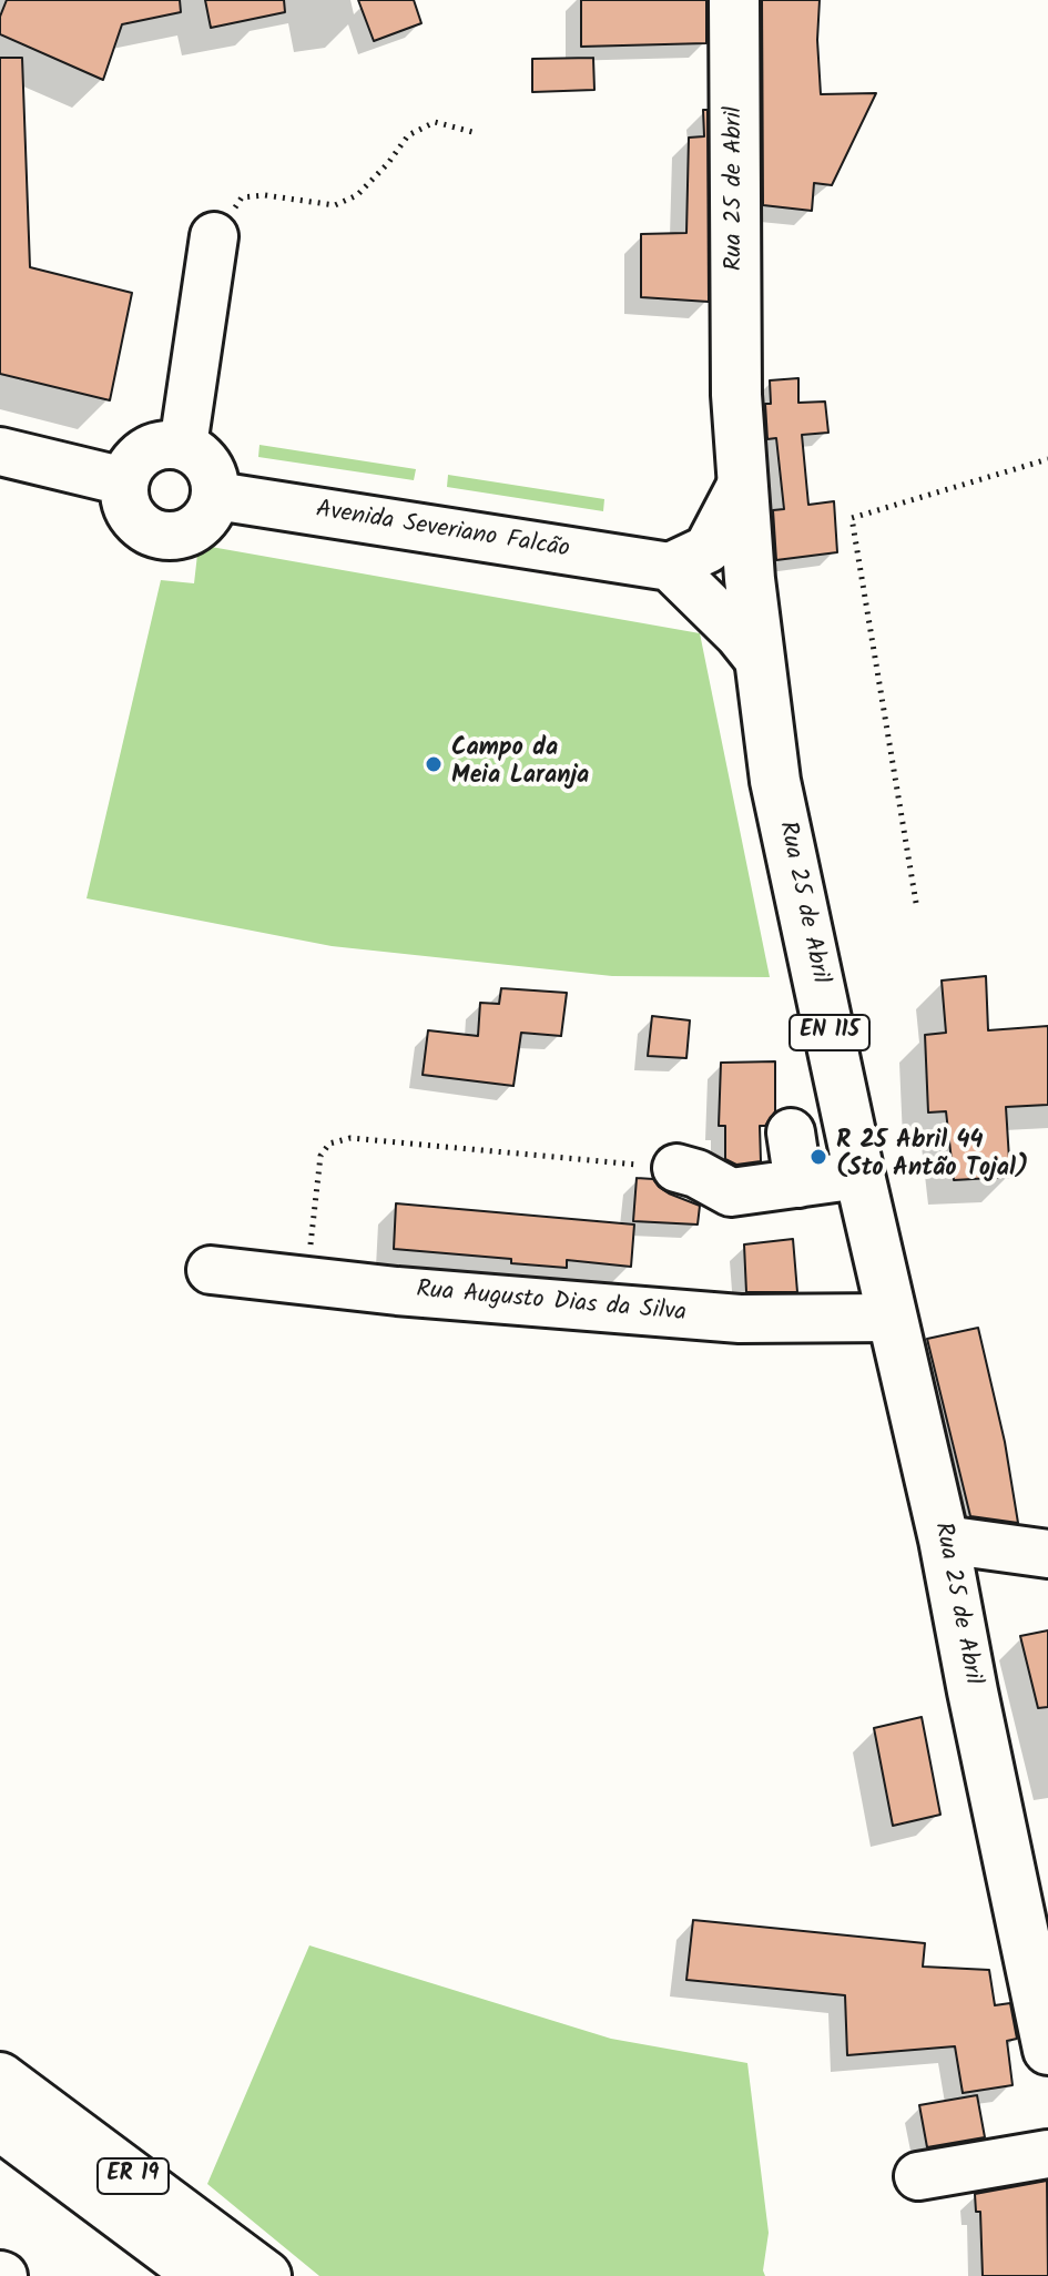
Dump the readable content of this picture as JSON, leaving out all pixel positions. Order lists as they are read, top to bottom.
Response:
{
  "streets": {
    "main road": ["Rua 25 de Abril", "EN 115", "ER 19"],
    "street": ["Avenida Severiano Falcão", "Rua Augusto Dias da Silva"]
  },
  "crossings": [
    ["Rua 25 de Abril", "Avenida Severiano Falcão"],
    ["Rua 25 de Abril", "Rua Augusto Dias da Silva"]
  ],
  "places": ["Campo da Meia Laranja", "R 25 Abril 44 (Sto Antão Tojal)"]
}
